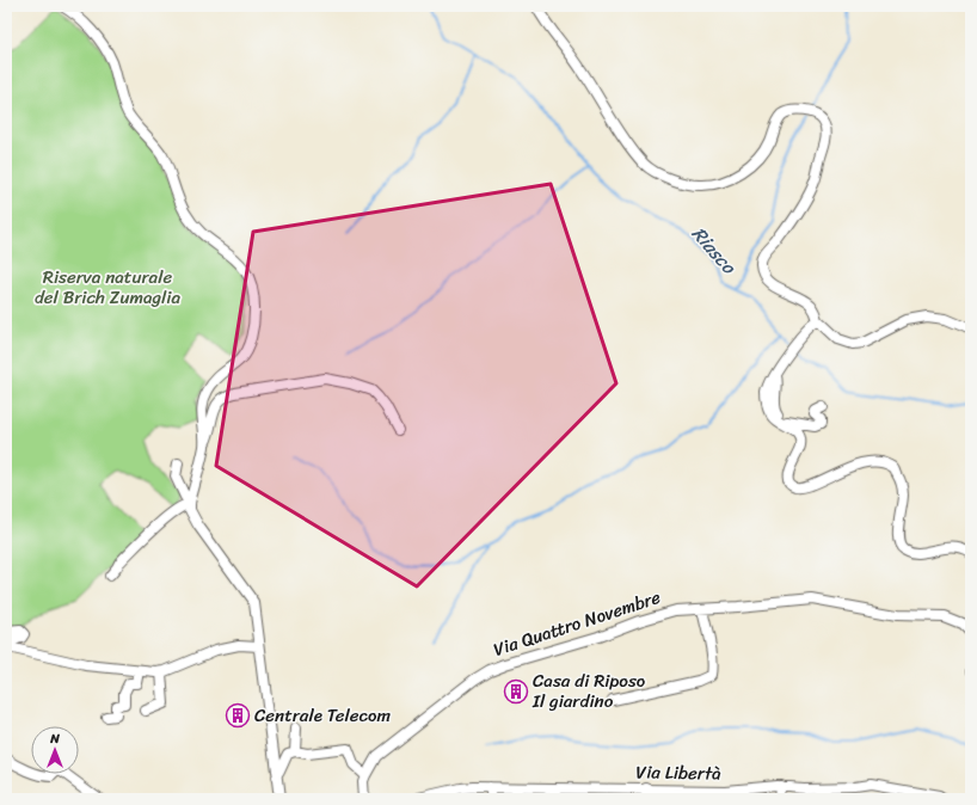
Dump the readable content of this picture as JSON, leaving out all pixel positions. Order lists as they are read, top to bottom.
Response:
{
  "streets": {
    "street": ["Via Quattro Novembre", "Via Libertà"]
  },
  "water": ["Riasco"],
  "parks": ["Riserva naturale del Brich Zumaglia"],
  "places": {
    "building": ["Casa di Riposo Il giardino", "Centrale Telecom"]
  },
  "north": "top"
}
